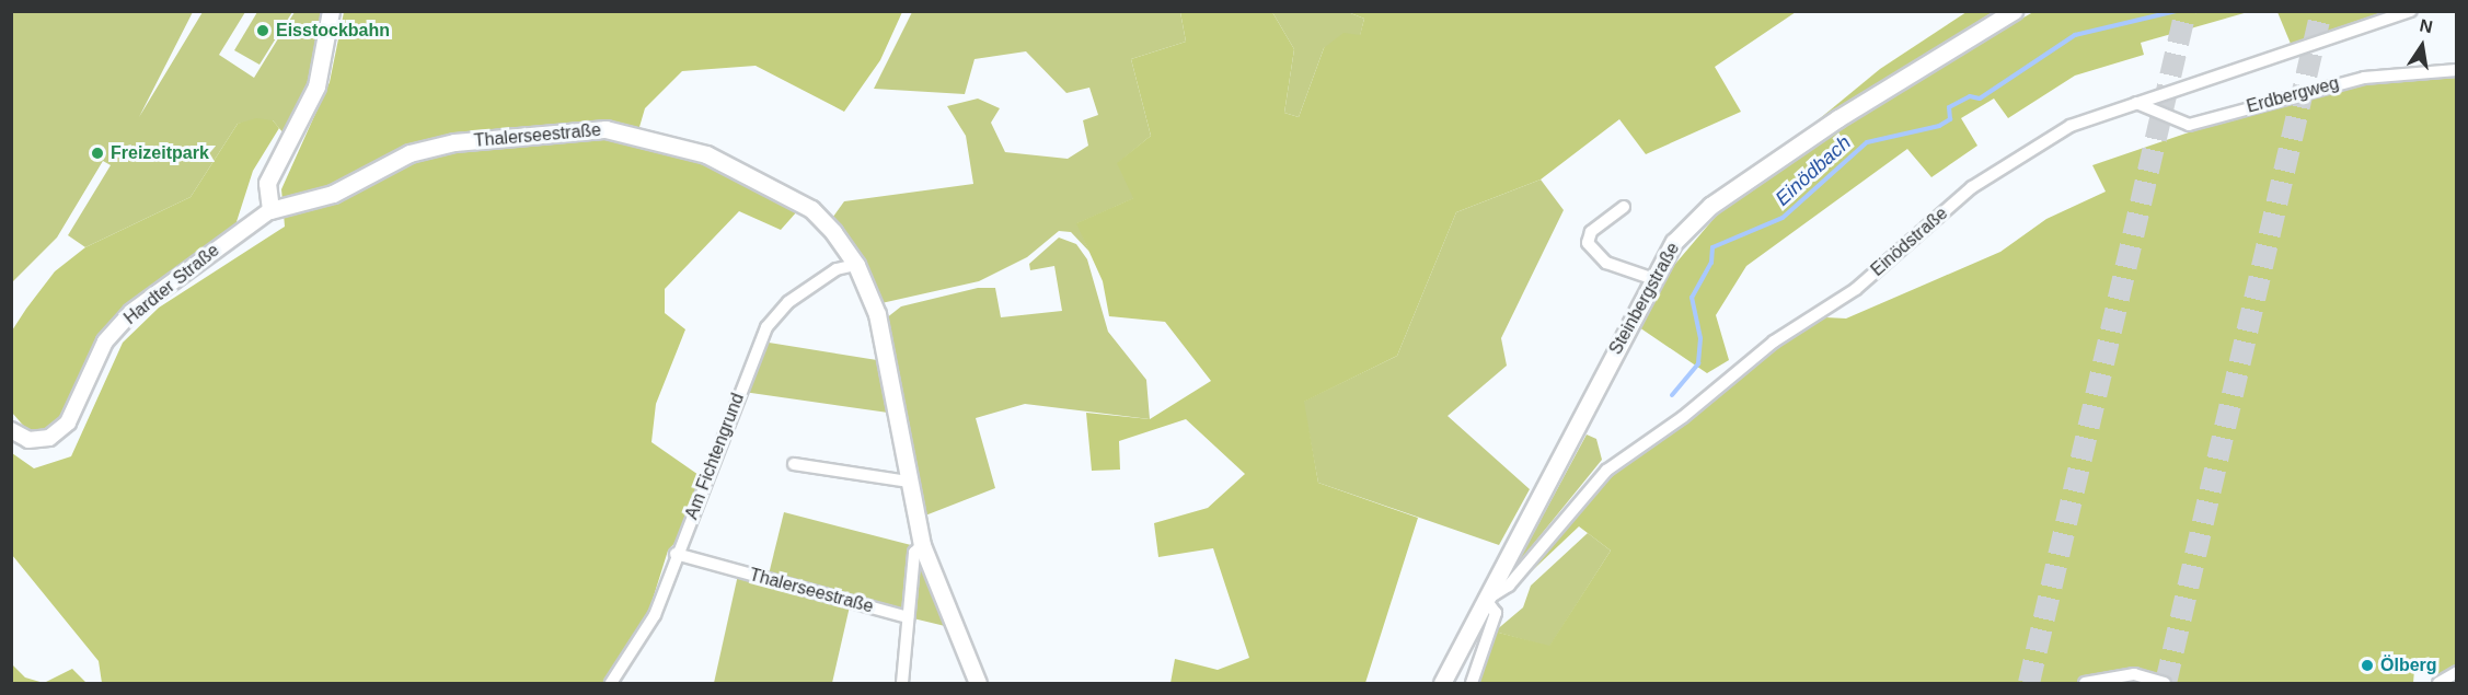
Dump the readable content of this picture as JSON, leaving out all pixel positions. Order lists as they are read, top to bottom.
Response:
{
  "streets": {
    "main road": ["Thalerseestraße", "Steinbergstraße"],
    "street": [
      "Erdbergweg",
      "Einödstraße",
      "Hardter Straße",
      "Am Fichtengrund"
    ]
  },
  "crossings": [
    ["Erdbergweg", "Einödstraße"],
    ["Thalerseestraße", "Hardter Straße"],
    ["Thalerseestraße", "Am Fichtengrund"],
    ["Einödstraße", "Steinbergstraße"]
  ],
  "water": ["Einödbach"],
  "places": ["Eisstockbahn", "Freizeitpark", "Ölberg"],
  "north": "top"
}
